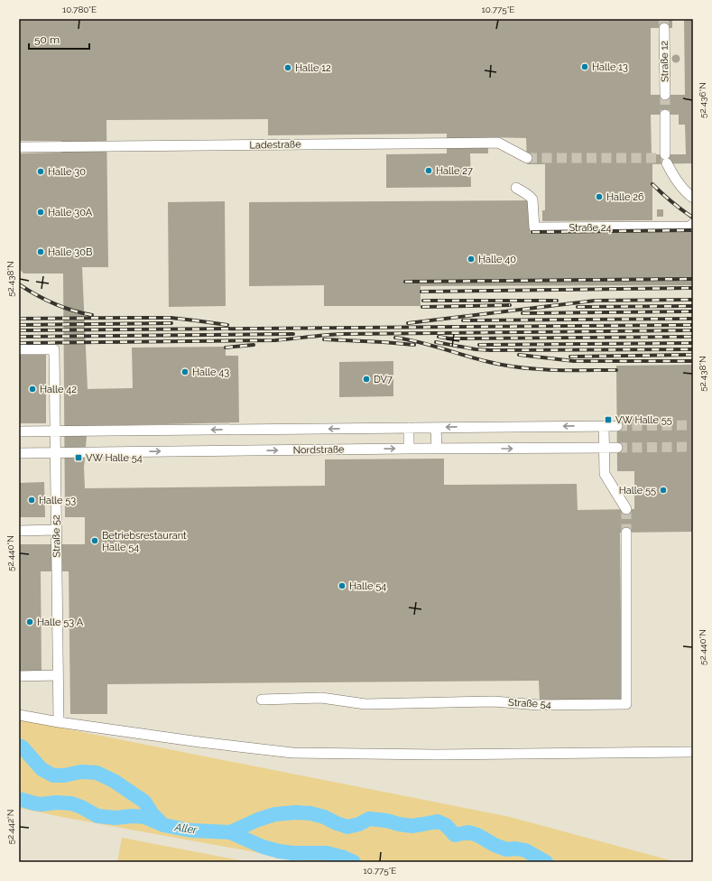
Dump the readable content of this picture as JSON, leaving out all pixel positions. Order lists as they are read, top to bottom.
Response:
{
  "streets": {
    "street": [
      "Straße 12",
      "Ladestraße",
      "Straße 24",
      "Nordstraße",
      "Straße 52",
      "Straße 54"
    ]
  },
  "crossings": [
    ["Nordstraße", "Straße 52"]
  ],
  "water": ["Aller"],
  "places": {
    "other": [
      "Halle 13",
      "Halle 12",
      "Halle 27",
      "Halle 30",
      "Halle 26",
      "Halle 30A",
      "Halle 30B",
      "Halle 40",
      "Halle 43",
      "DV7",
      "Halle 42",
      "Halle 55",
      "Halle 53",
      "Betriebsrestaurant Halle 54",
      "Halle 54",
      "Halle 53 A"
    ],
    "transit": ["VW Halle 55", "VW Halle 54"]
  },
  "scale_bar": "50 m",
  "coordinates": [
    "10.780°E",
    "10.775°E",
    "52.436°N",
    "52.438°N",
    "52.440°N",
    "52.442°N"
  ]
}
